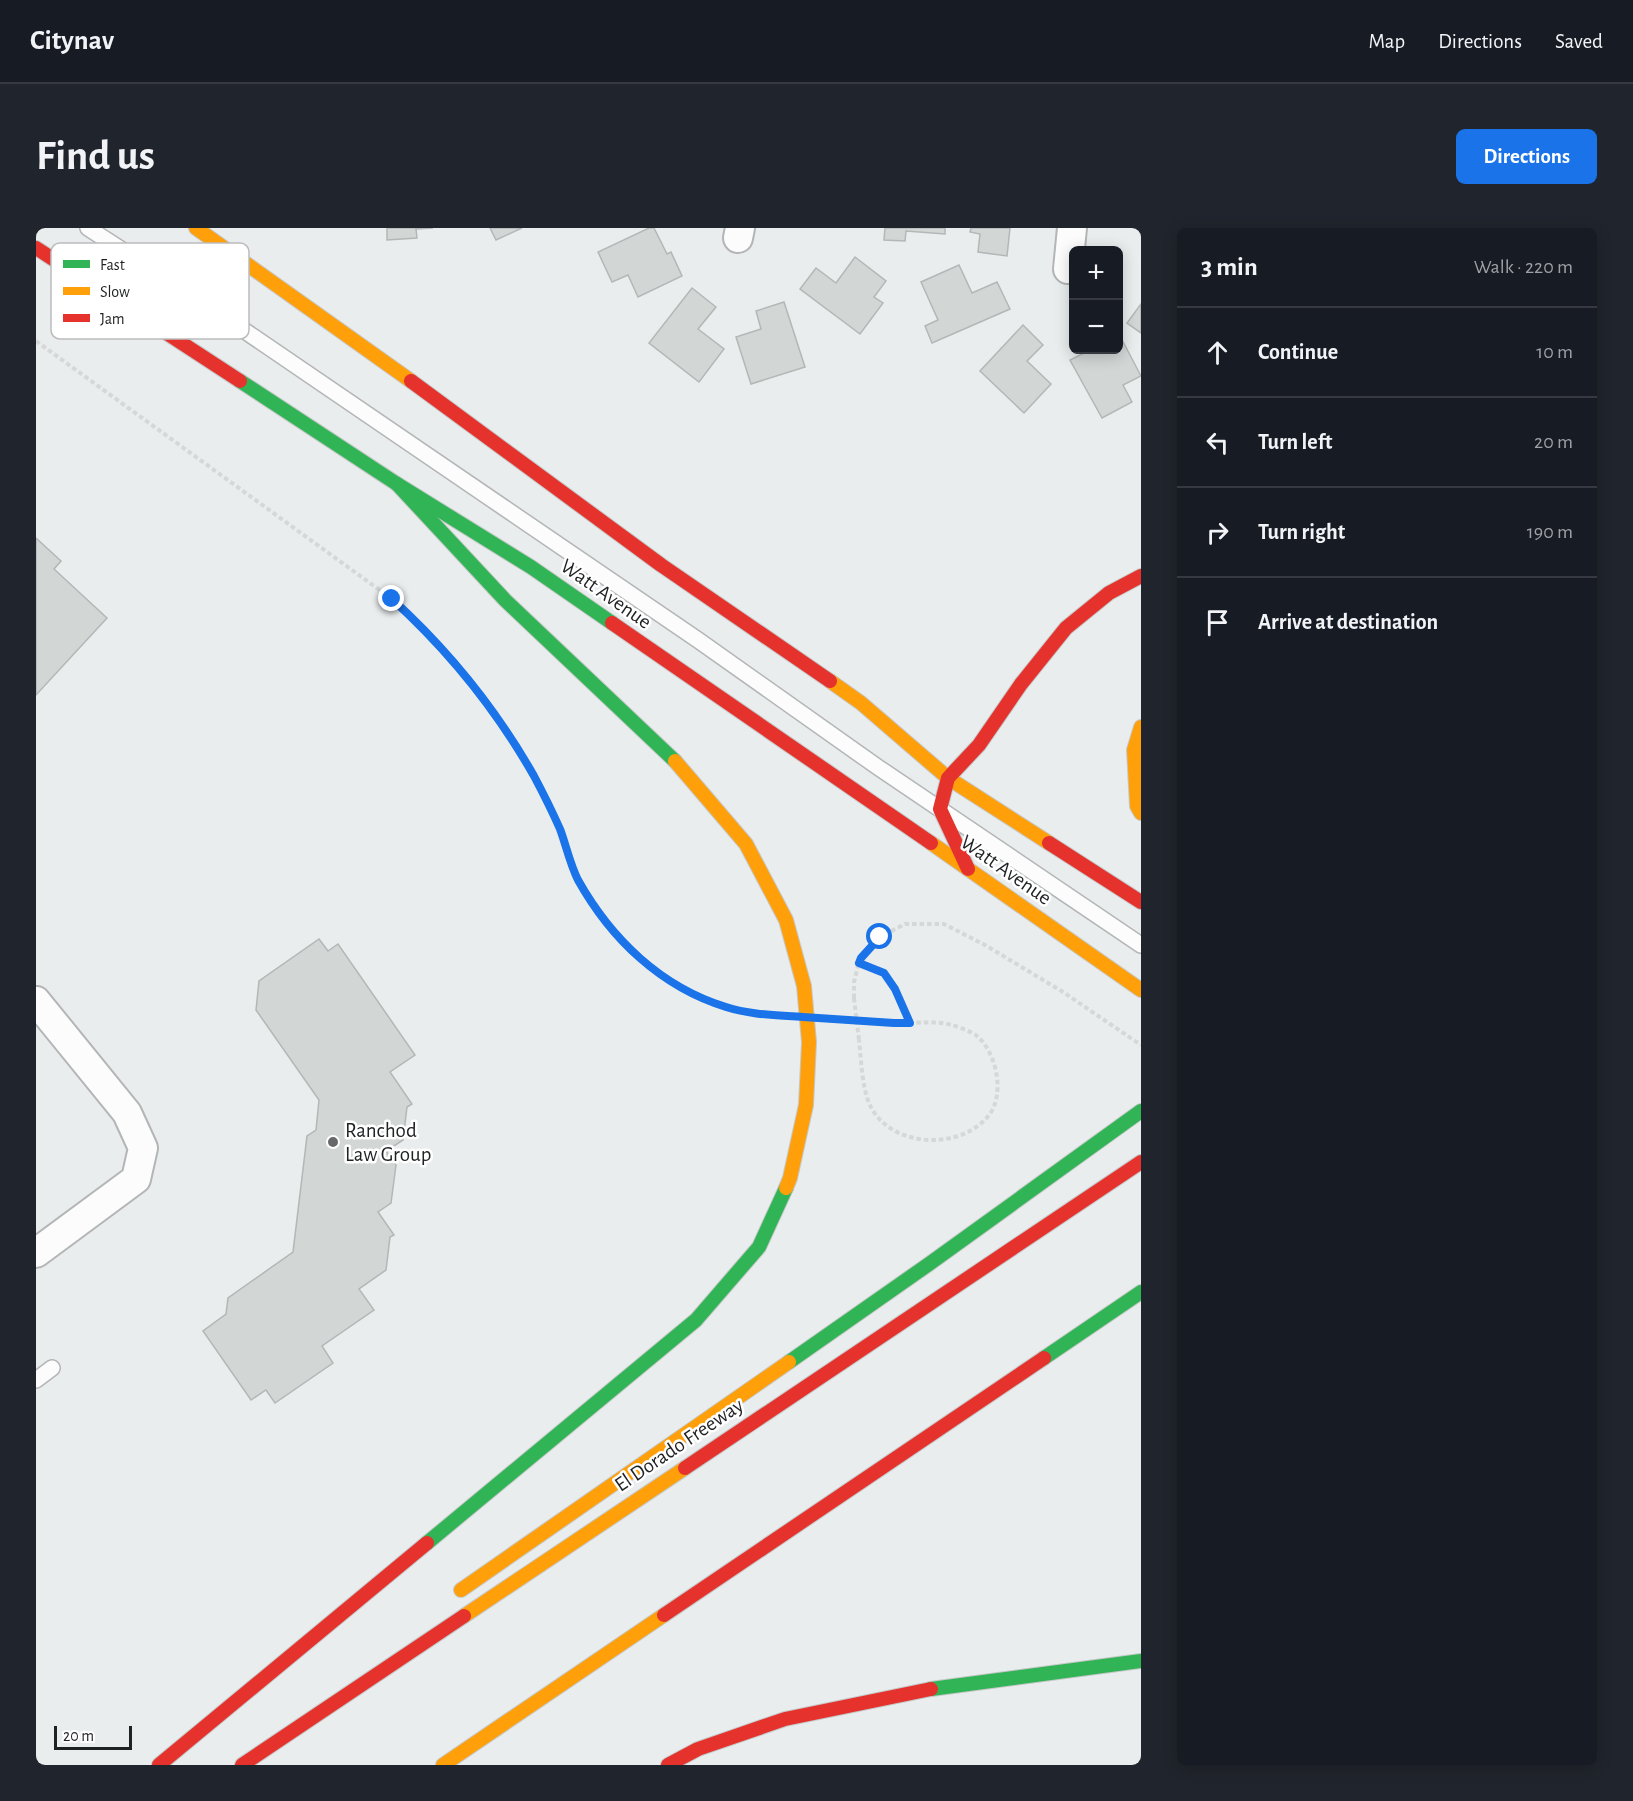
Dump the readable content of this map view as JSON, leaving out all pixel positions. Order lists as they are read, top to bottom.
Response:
{
  "streets": {
    "main road": ["Watt Avenue", "El Dorado Freeway"]
  },
  "places": ["Ranchod Law Group"],
  "legend": ["Fast", "Slow", "Jam"],
  "scale_bar": "20 m",
  "page": {
    "header": "Citynav",
    "nav": ["Map", "Directions", "Saved"],
    "buttons": "Directions",
    "title": "Find us",
    "heading": ["3 min", "Walk · 220 m"],
    "map_buttons": ["+", "−"],
    "list": [
      ["Continue", "10 m"],
      ["Turn left", "20 m"],
      ["Turn right", "190 m"],
      "Arrive at destination"
    ],
    "scale": "20 m"
  }
}
